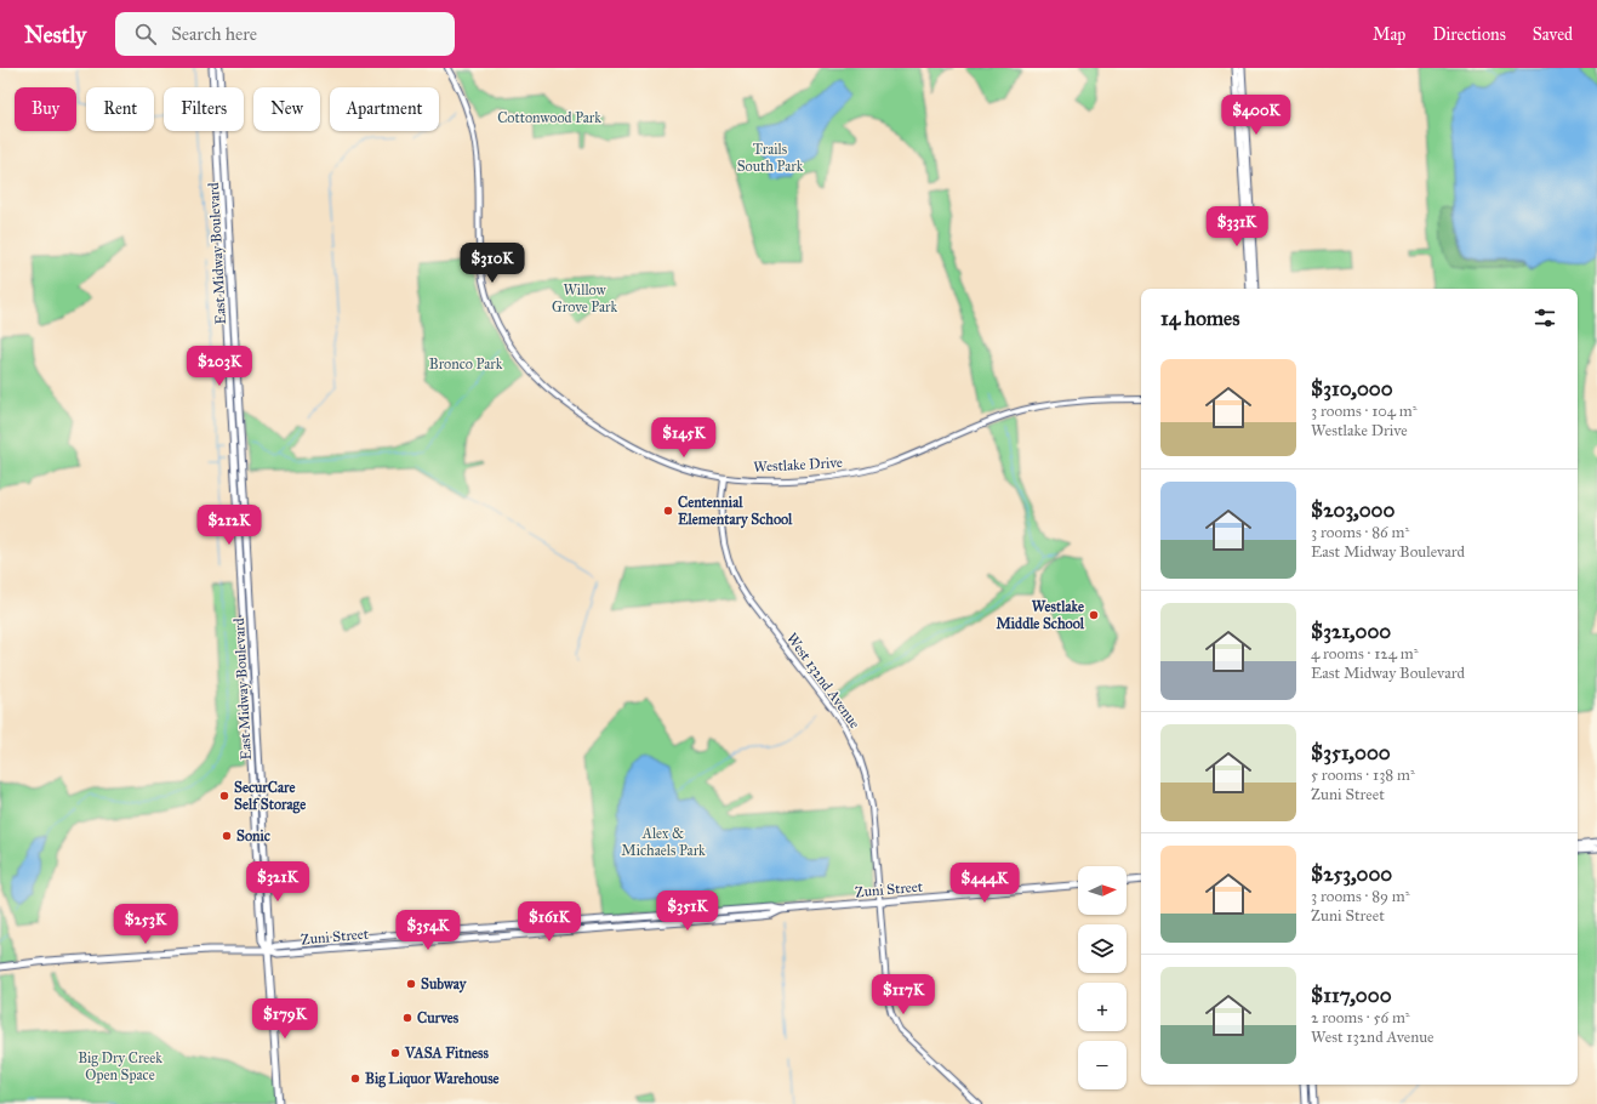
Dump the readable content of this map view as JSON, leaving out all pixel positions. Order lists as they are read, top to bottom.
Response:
{
  "streets": {
    "main road": ["East Midway Boulevard", "Zuni Street"],
    "street": ["Westlake Drive", "West 132nd Avenue"]
  },
  "crossings": [
    ["East Midway Boulevard", "Zuni Street"],
    ["Westlake Drive", "West 132nd Avenue"],
    ["West 132nd Avenue", "Zuni Street"]
  ],
  "parks": [
    "Cottonwood Park",
    "Trails South Park",
    "Willow Grove Park",
    "Bronco Park",
    "Alex & Michaels Park",
    "Big Dry Creek Open Space"
  ],
  "places": [
    "Centennial Elementary School",
    "Westlake Middle School",
    "SecurCare Self Storage",
    "Sonic",
    "Subway",
    "Curves",
    "VASA Fitness",
    "Big Liquor Warehouse"
  ],
  "north": "right",
  "page": {
    "header": "Nestly",
    "search": "Search here",
    "nav": ["Map", "Directions", "Saved"],
    "chip": [
      "Buy",
      "Rent",
      "Filters",
      "New",
      "Apartment"
    ],
    "price": [
      "$400K",
      "$331K",
      "$310K",
      "$203K",
      "$145K",
      "$212K",
      "$321K",
      "$444K",
      "$351K",
      "$161K",
      "$253K",
      "$354K",
      "$117K",
      "$179K"
    ],
    "heading": "14 homes",
    "list": [
      {
        "name": "$310,000",
        "note": "3 rooms · 104 m² · Westlake Drive"
      },
      {
        "name": "$203,000",
        "note": "3 rooms · 86 m² · East Midway Boulevard"
      },
      {
        "name": "$321,000",
        "note": "4 rooms · 124 m² · East Midway Boulevard"
      },
      {
        "name": "$351,000",
        "note": "5 rooms · 138 m² · Zuni Street"
      },
      {
        "name": "$253,000",
        "note": "3 rooms · 89 m² · Zuni Street"
      },
      {
        "name": "$117,000",
        "note": "2 rooms · 56 m² · West 132nd Avenue"
      }
    ],
    "map_buttons": ["+", "−"]
  }
}
